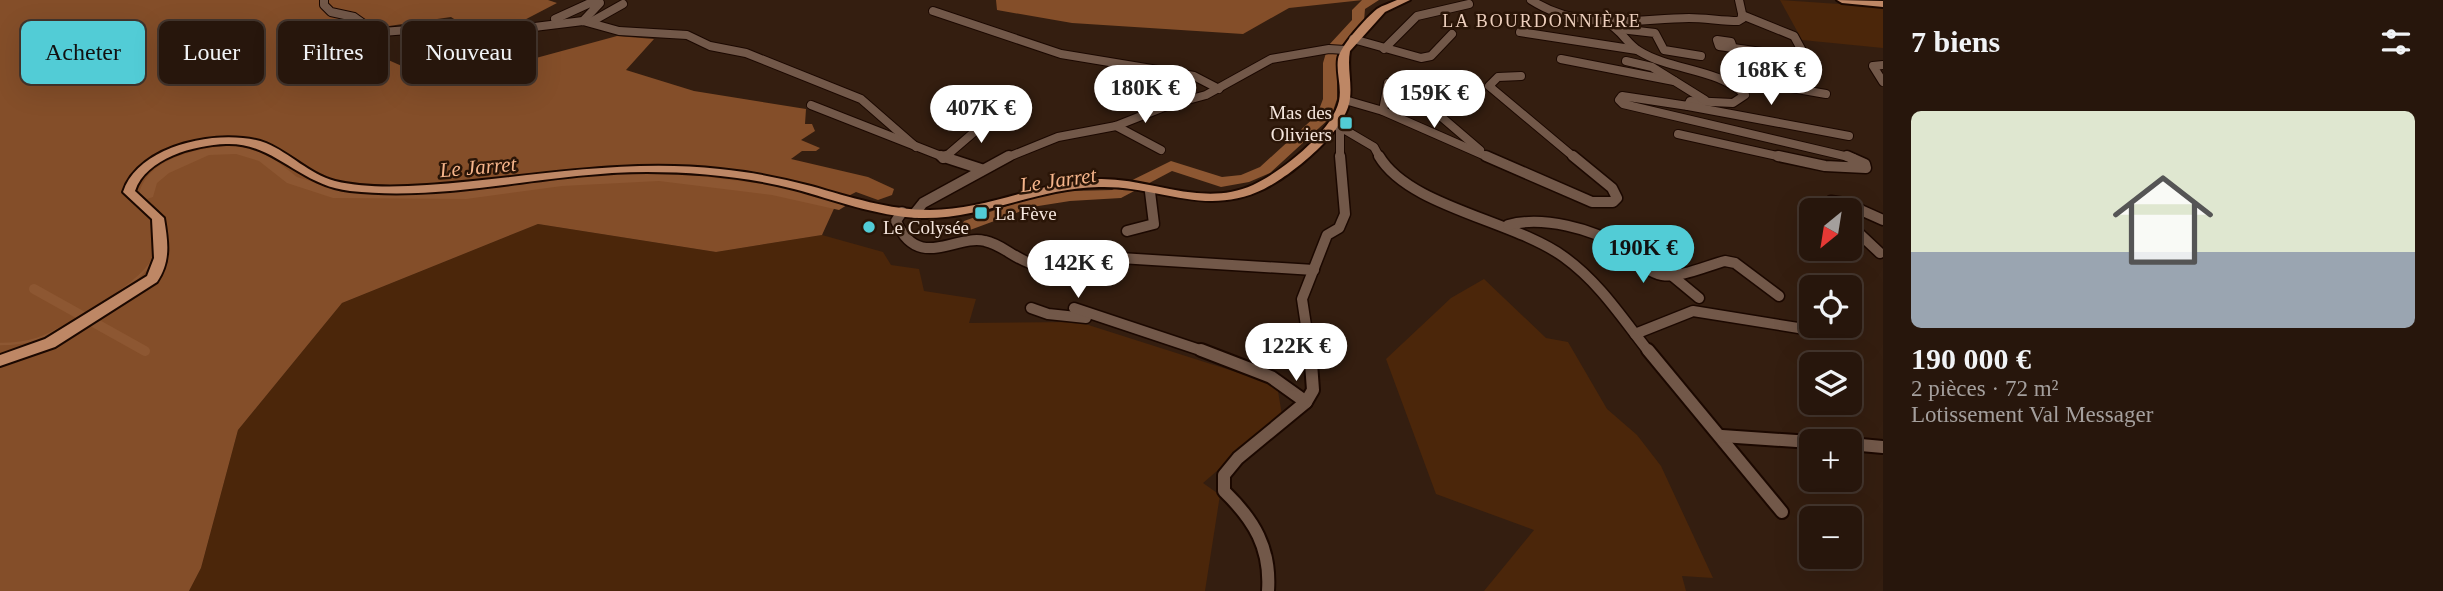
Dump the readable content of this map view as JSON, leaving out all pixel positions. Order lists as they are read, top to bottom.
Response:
{
  "districts": ["LA BOURDONNIÈRE"],
  "water": ["Le Jarret"],
  "places": {
    "transit": ["Mas des Oliviers", "La Fève"],
    "other": ["Le Colysée"]
  },
  "north": "bottom left",
  "page": {
    "heading": "7 biens",
    "chip": [
      "Acheter",
      "Louer",
      "Filtres",
      "Nouveau"
    ],
    "price": [
      "168K €",
      "180K €",
      "159K €",
      "407K €",
      "190K €",
      "142K €",
      "122K €"
    ],
    "list": [
      {
        "name": "190 000 €",
        "note": "2 pièces · 72 m² · Lotissement Val Messager"
      }
    ],
    "map_buttons": ["+", "−"]
  }
}
